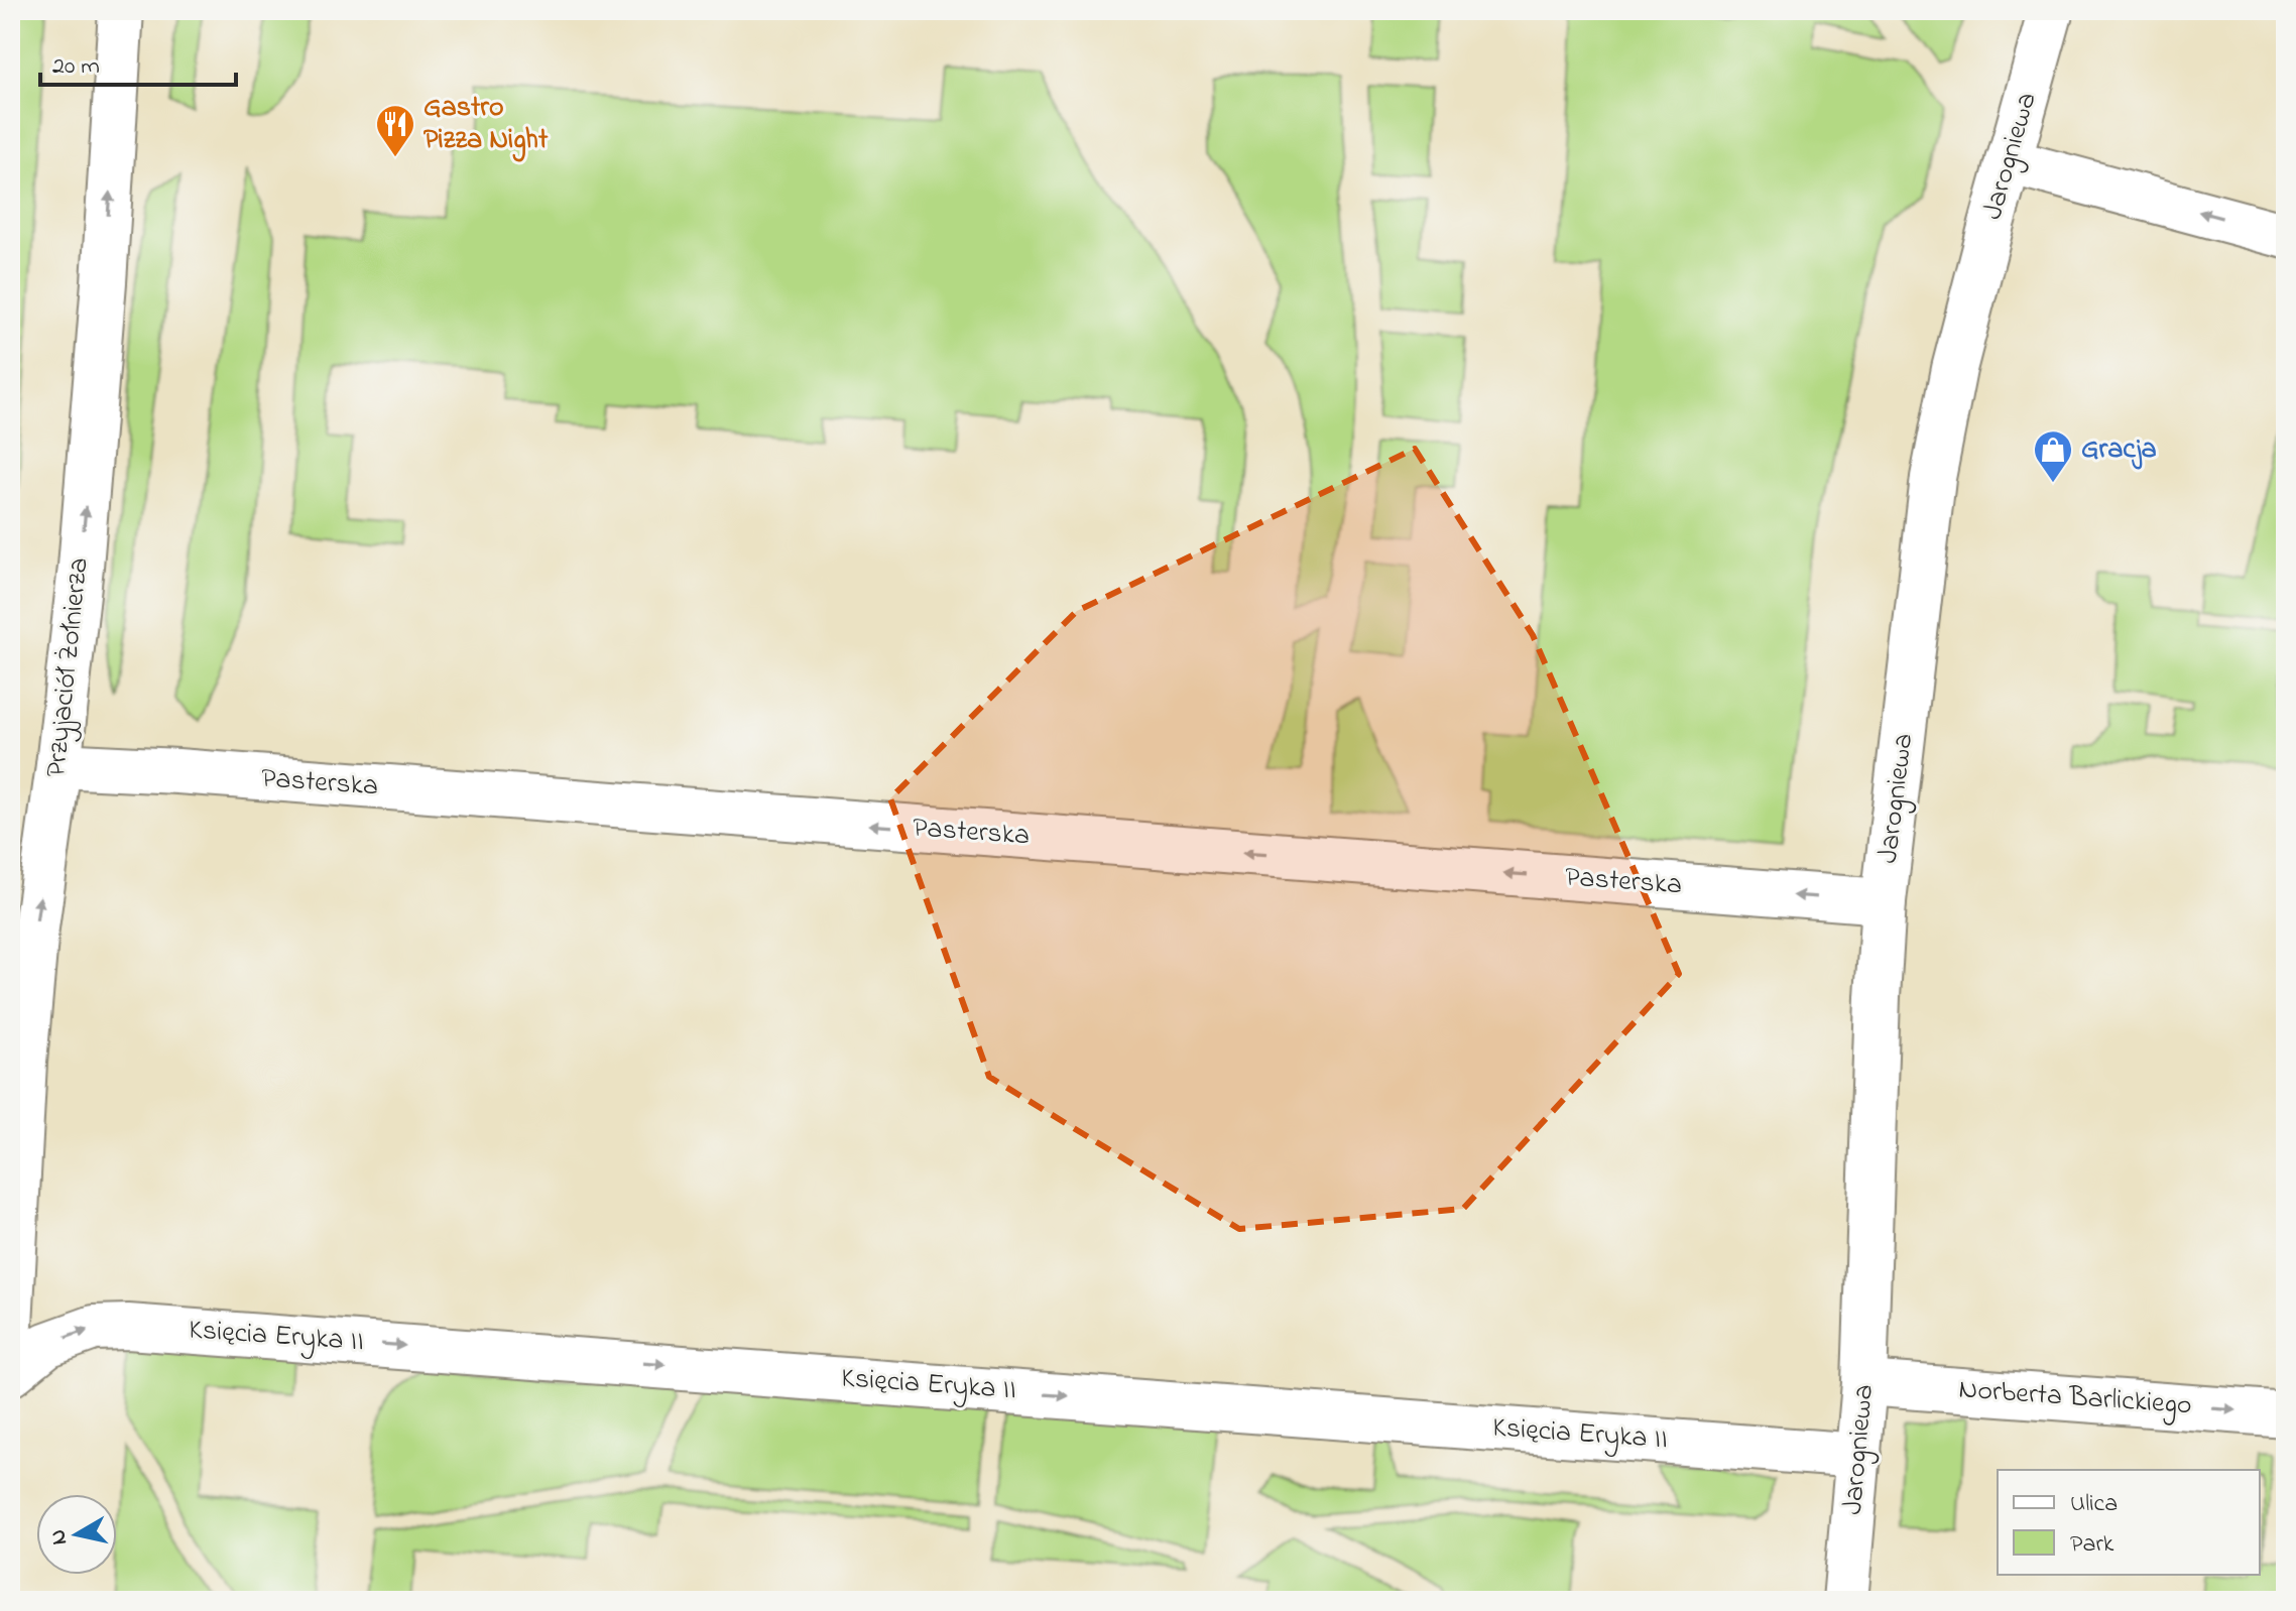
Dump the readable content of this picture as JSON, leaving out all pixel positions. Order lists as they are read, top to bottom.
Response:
{
  "streets": {
    "street": [
      "Jarogniewa",
      "Przyjaciół Żołnierza",
      "Pasterska",
      "Księcia Eryka II",
      "Norberta Barlickiego"
    ]
  },
  "crossings": [
    ["Jarogniewa", "Pasterska"],
    ["Jarogniewa", "Księcia Eryka II"],
    ["Jarogniewa", "Norberta Barlickiego"],
    ["Przyjaciół Żołnierza", "Pasterska"]
  ],
  "one_way": [
    "Przyjaciół Żołnierza",
    "Pasterska",
    "Księcia Eryka II",
    "Norberta Barlickiego"
  ],
  "places": {
    "restaurant": ["Gastro Pizza Night"],
    "shop": ["Gracja"]
  },
  "legend": ["Ulica", "Park"],
  "scale_bar": "20 m",
  "north": "left"
}
